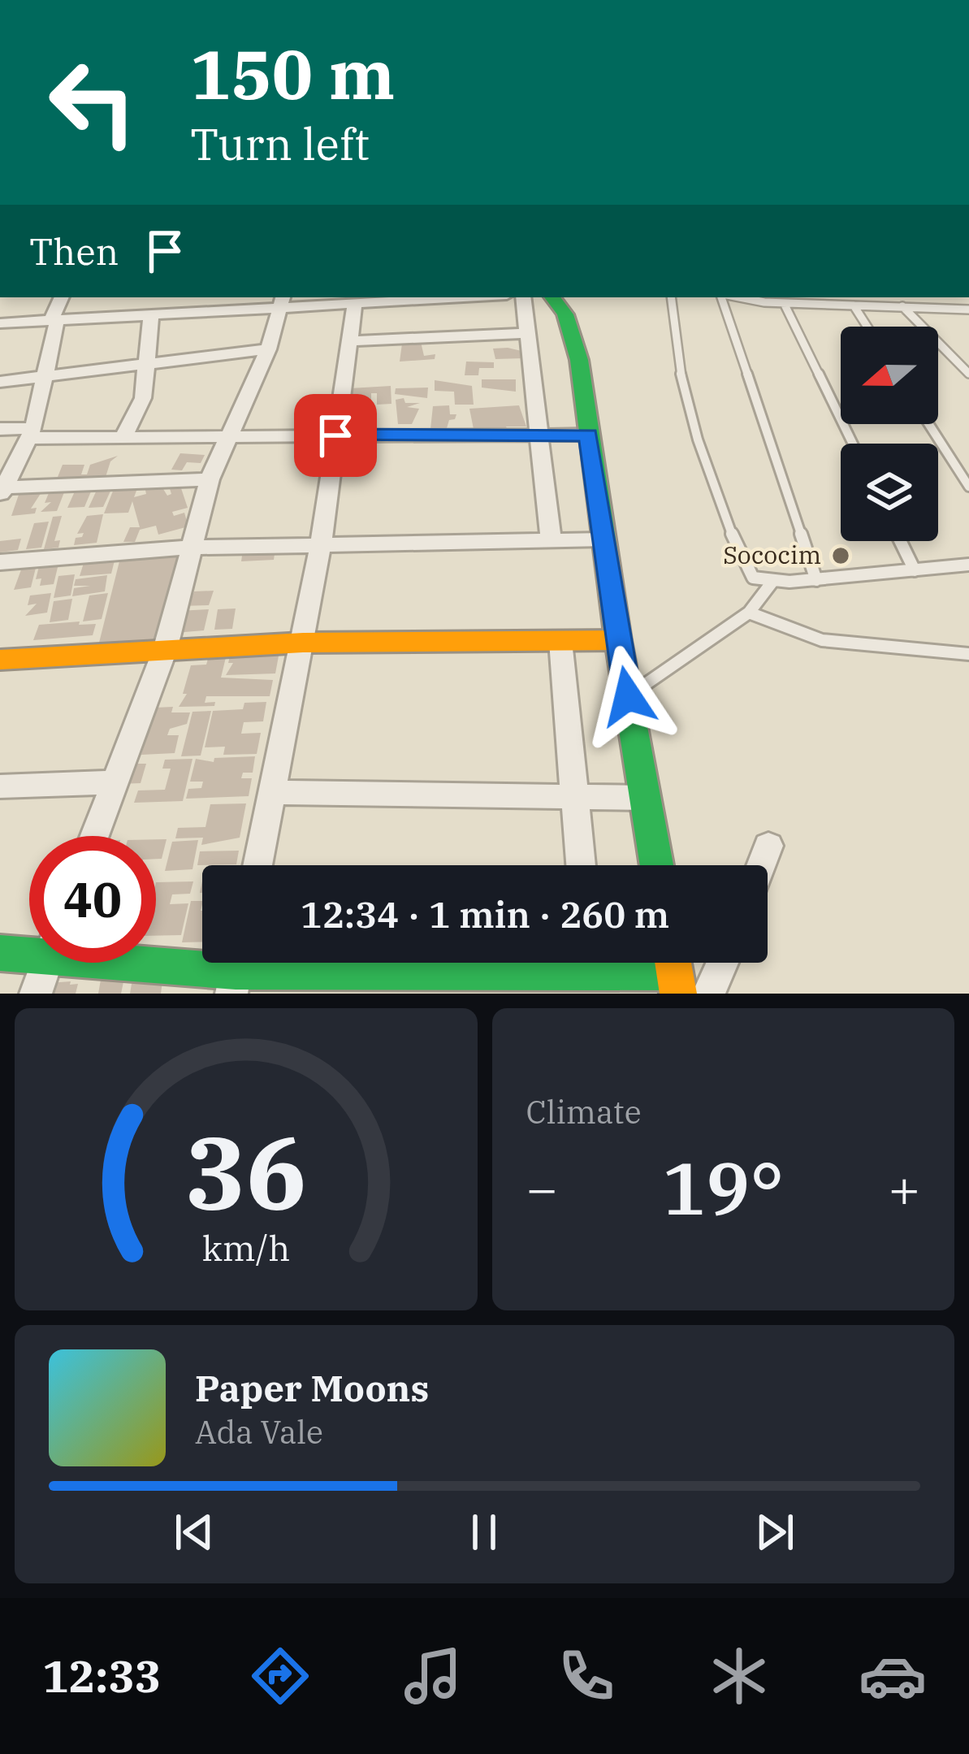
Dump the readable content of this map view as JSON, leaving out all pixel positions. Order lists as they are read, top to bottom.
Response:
{
  "places": ["Sococim"],
  "north": "left",
  "page": {
    "turn": ["150 m", "Turn left"],
    "then": "Then",
    "limit": "40",
    "trip": "12:34 · 1 min · 260 m",
    "tile": "Climate",
    "heat": ["−", "19°", "+"],
    "song": ["Paper Moons", "Ada Vale"],
    "tabs": "12:33",
    "gauge": ["36", "km/h"]
  }
}
